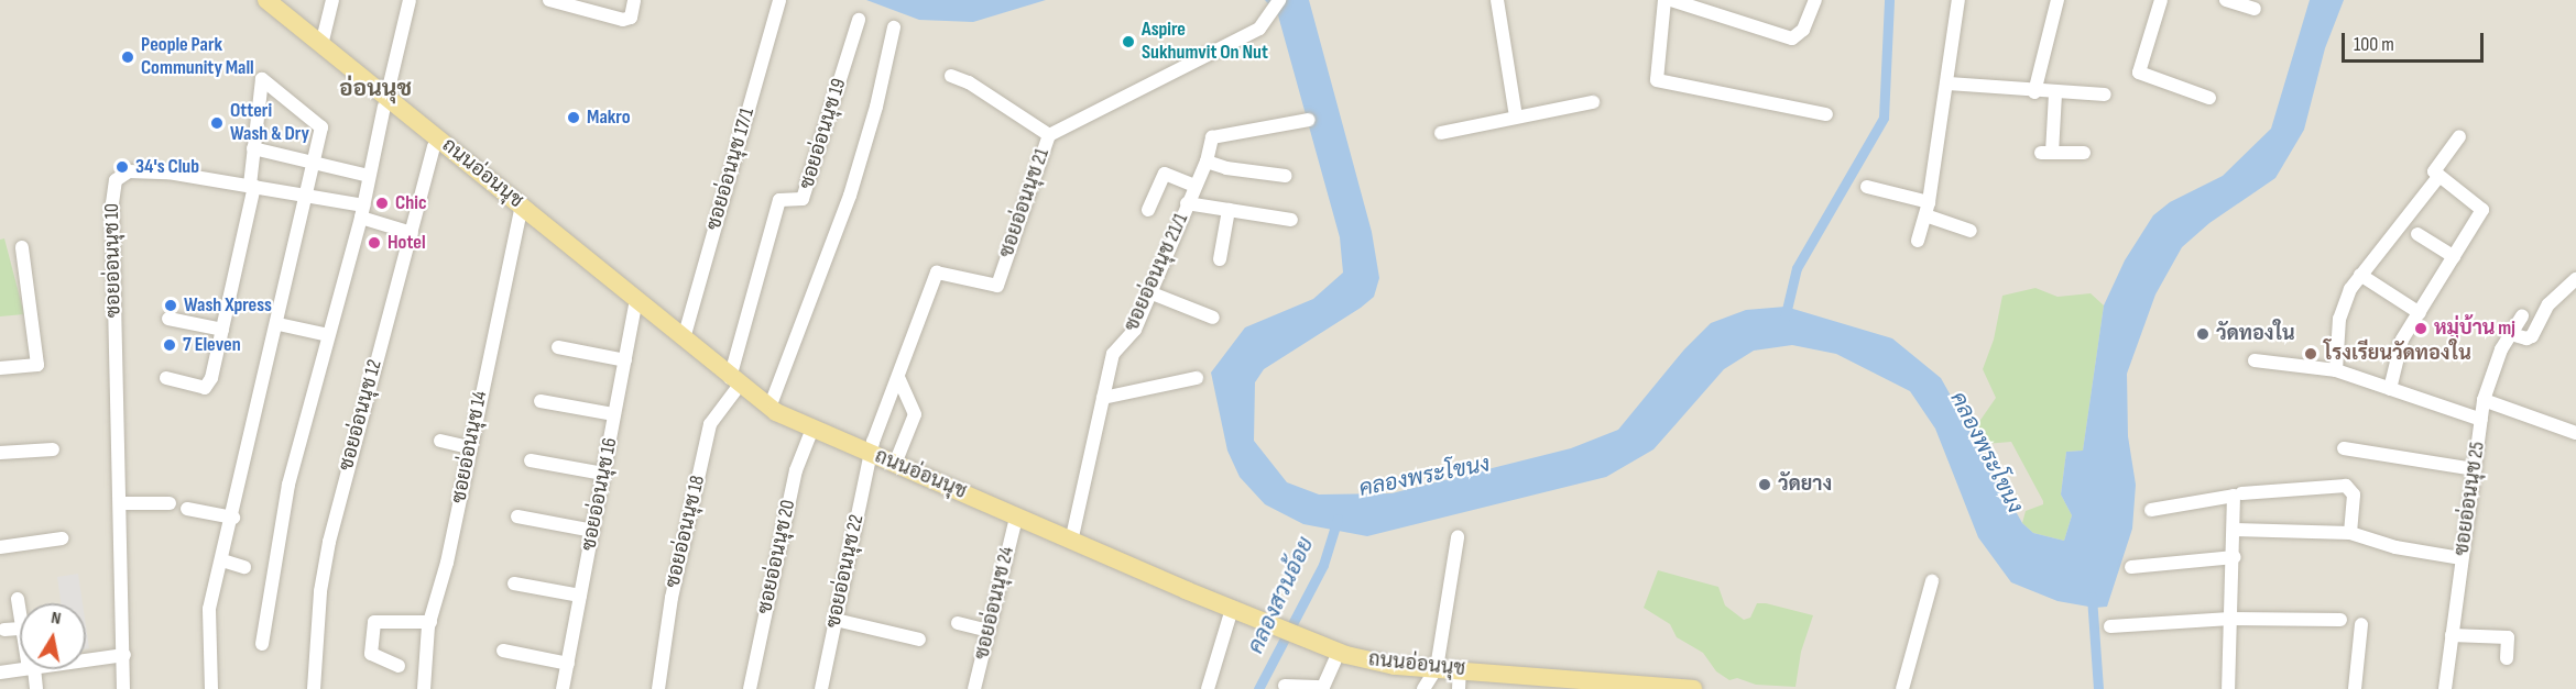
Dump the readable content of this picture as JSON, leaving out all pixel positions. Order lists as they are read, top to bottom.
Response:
{
  "streets": {
    "main road": ["ถนนอ่อนนุช"],
    "street": [
      "ซอยอ่อนนุช 19",
      "ซอยอ่อนนุช 17/1",
      "ซอยอ่อนนุช 21",
      "ซอยอ่อนนุช 10",
      "ซอยอ่อนนุช 21/1",
      "ซอยอ่อนนุช 12",
      "ซอยอ่อนนุช 14",
      "ซอยอ่อนนุช 16",
      "ซอยอ่อนนุช 25",
      "ซอยอ่อนนุช 18",
      "ซอยอ่อนนุช 20",
      "ซอยอ่อนนุช 22",
      "ซอยอ่อนนุช 24"
    ]
  },
  "crossings": [
    ["ซอยอ่อนนุช 19", "ถนนอ่อนนุช"],
    ["ซอยอ่อนนุช 19", "ซอยอ่อนนุช 18"],
    ["ซอยอ่อนนุช 17/1", "ถนนอ่อนนุช"],
    ["ถนนอ่อนนุช", "ซอยอ่อนนุช 21"],
    ["ถนนอ่อนนุช", "ซอยอ่อนนุช 21/1"],
    ["ถนนอ่อนนุช", "ซอยอ่อนนุช 12"],
    ["ถนนอ่อนนุช", "ซอยอ่อนนุช 14"],
    ["ถนนอ่อนนุช", "ซอยอ่อนนุช 16"],
    ["ถนนอ่อนนุช", "ซอยอ่อนนุช 18"],
    ["ถนนอ่อนนุช", "ซอยอ่อนนุช 20"],
    ["ถนนอ่อนนุช", "ซอยอ่อนนุช 22"],
    ["ถนนอ่อนนุช", "ซอยอ่อนนุช 24"],
    ["ซอยอ่อนนุช 21", "ซอยอ่อนนุช 22"],
    ["ซอยอ่อนนุช 10", "ซอยอ่อนนุช 12"]
  ],
  "districts": ["อ่อนนุช"],
  "water": ["คลองพระโขนง", "คลองสวนอ้อย"],
  "places": [
    "Aspire Sukhumvit On Nut",
    "People Park Community Mall",
    "Makro",
    "Otteri Wash & Dry",
    "34's Club",
    "Chic",
    "Hotel",
    "Wash Xpress",
    "หมู่บ้าน mj",
    "วัดทองใน",
    "7 Eleven",
    "โรงเรียนวัดทองใน",
    "วัดยาง"
  ],
  "scale_bar": "100 m",
  "north": "top"
}
